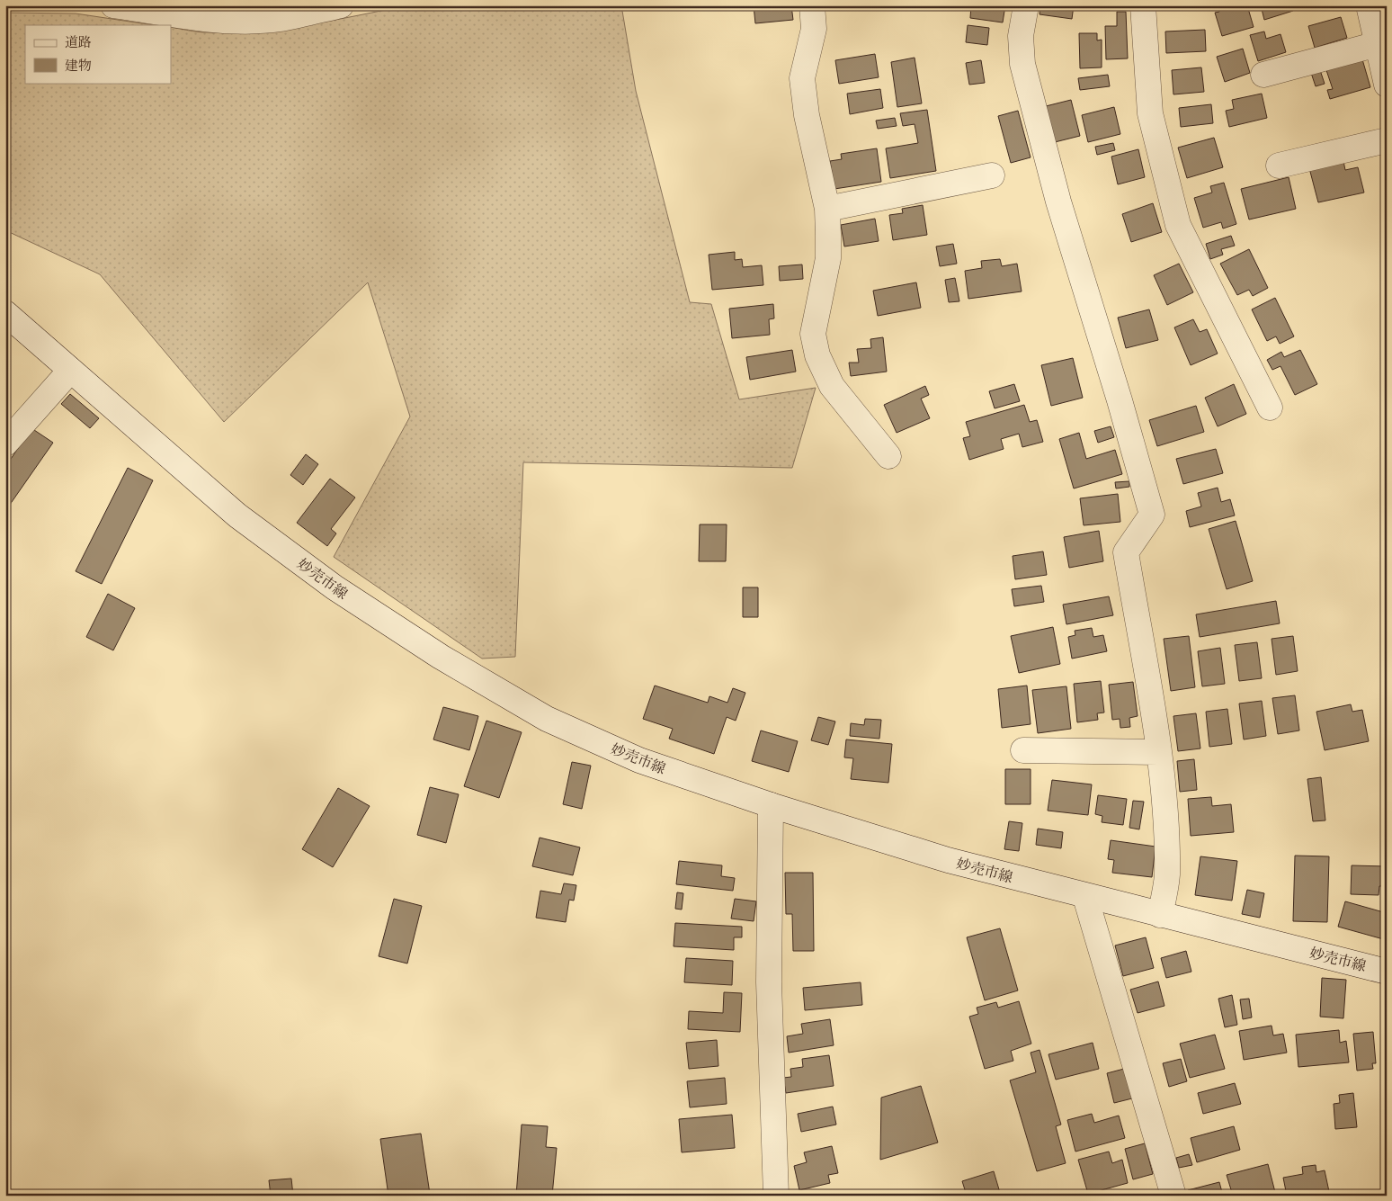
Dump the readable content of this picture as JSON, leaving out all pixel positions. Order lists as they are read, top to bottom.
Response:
{
  "streets": {
    "street": ["妙売市線"]
  },
  "legend": ["道路", "建物"]
}
